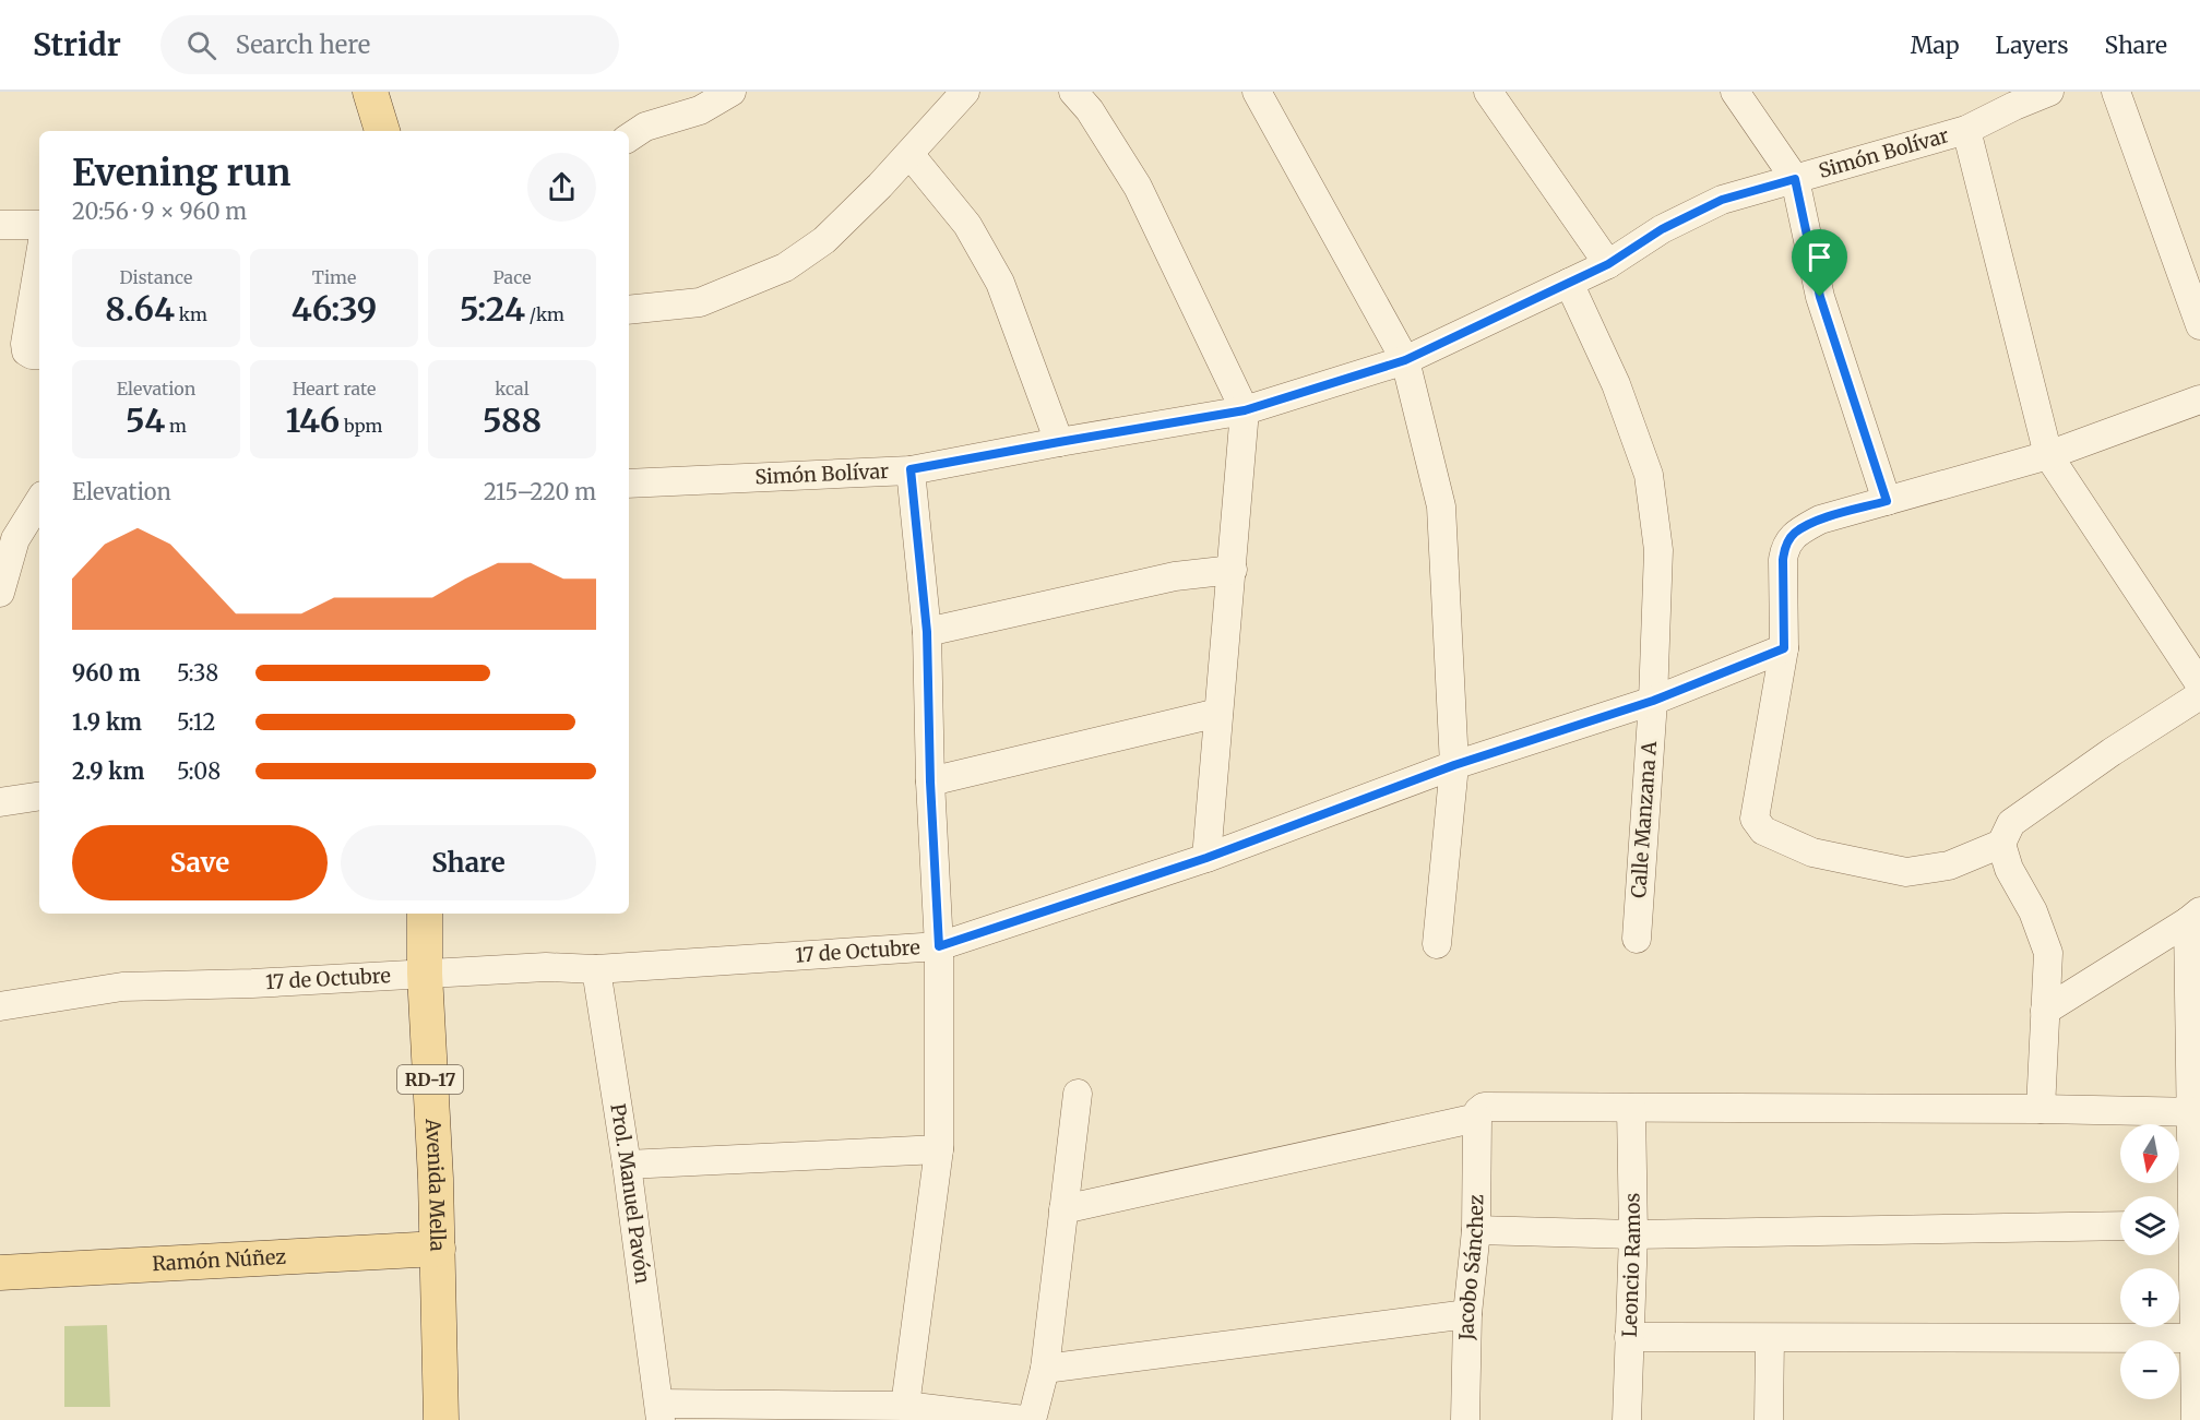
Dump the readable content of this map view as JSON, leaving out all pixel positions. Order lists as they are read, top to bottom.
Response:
{
  "streets": {
    "main road": ["RD-17", "Avenida Mella", "Ramón Núñez"],
    "street": [
      "Simón Bolívar",
      "Calle Manzana A",
      "17 de Octubre",
      "Prol. Manuel Pavón",
      "Leoncio Ramos",
      "Jacobo Sánchez"
    ]
  },
  "crossings": [
    ["Simón Bolívar", "Calle Manzana A"],
    ["Calle Manzana A", "17 de Octubre"],
    ["17 de Octubre", "Avenida Mella"],
    ["17 de Octubre", "Prol. Manuel Pavón"],
    ["Avenida Mella", "Ramón Núñez"]
  ],
  "north": "bottom",
  "page": {
    "header": "Stridr",
    "search": "Search here",
    "nav": ["Map", "Layers", "Share"],
    "heading": ["Evening run", "20:56 · 9 × 960 m"],
    "stats": [
      ["Distance", "8.64 km"],
      ["Time", "46:39"],
      ["Pace", "5:24 /km"],
      ["Elevation", "54 m"],
      ["Heart rate", "146 bpm"],
      ["kcal", "588"]
    ],
    "chart": ["Elevation", "215–220 m"],
    "list": [
      {
        "name": "960 m",
        "note": "5:38"
      },
      {
        "name": "1.9 km",
        "note": "5:12"
      },
      {
        "name": "2.9 km",
        "note": "5:08"
      }
    ],
    "buttons": ["Save", "Share"],
    "map_buttons": ["+", "−"]
  }
}
